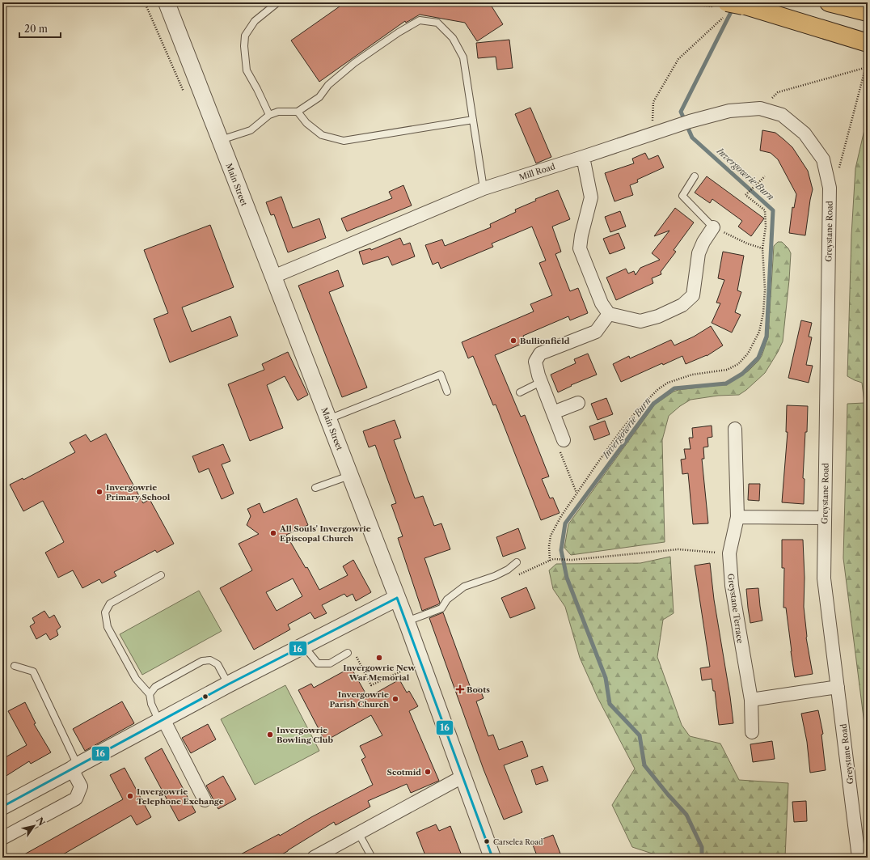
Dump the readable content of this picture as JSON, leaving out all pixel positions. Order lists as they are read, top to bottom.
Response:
{
  "streets": {
    "street": [
      "Mill Road",
      "Main Street",
      "Greystane Road",
      "Greystane Terrace"
    ]
  },
  "crossings": [
    ["Mill Road", "Main Street"],
    ["Mill Road", "Greystane Road"]
  ],
  "water": ["Invergowrie Burn"],
  "places": {
    "other": [
      "Bullionfield",
      "Invergowrie Primary School",
      "All Souls' Invergowrie Episcopal Church",
      "Invergowrie New War Memorial",
      "Invergowrie Parish Church",
      "Invergowrie Bowling Club",
      "Scotmid",
      "Invergowrie Telephone Exchange",
      "Carselea Road"
    ],
    "health": ["Boots"]
  },
  "lines": ["transit line 16"],
  "scale_bar": "20 m",
  "north": "top right"
}
